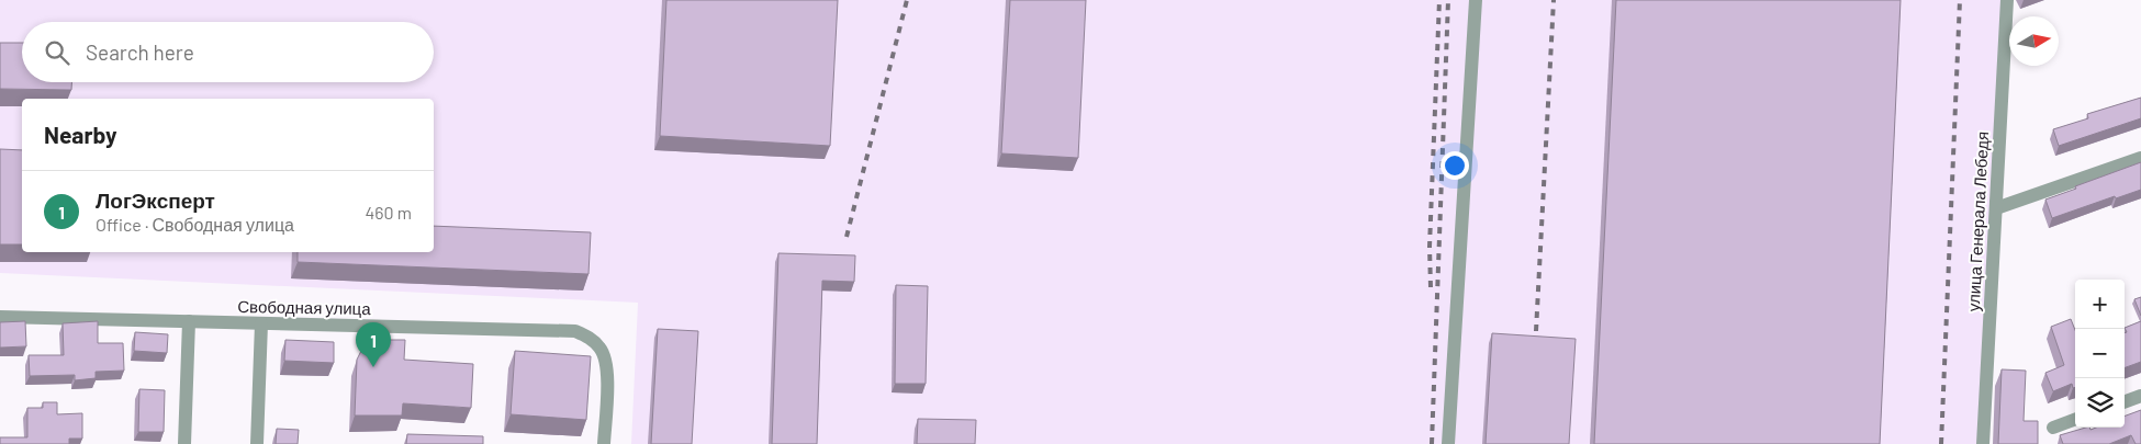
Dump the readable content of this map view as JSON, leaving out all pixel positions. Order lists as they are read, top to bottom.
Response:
{
  "streets": {
    "street": ["улица Генерала Лебедя", "Свободная улица"]
  },
  "north": "right",
  "page": {
    "search": "Search here",
    "heading": "Nearby",
    "list": [
      {
        "mark": "1",
        "name": "ЛогЭксперт",
        "note": "Office · Свободная улица",
        "value": "460 m"
      }
    ],
    "map_buttons": ["+", "−"],
    "pins": "1"
  }
}
